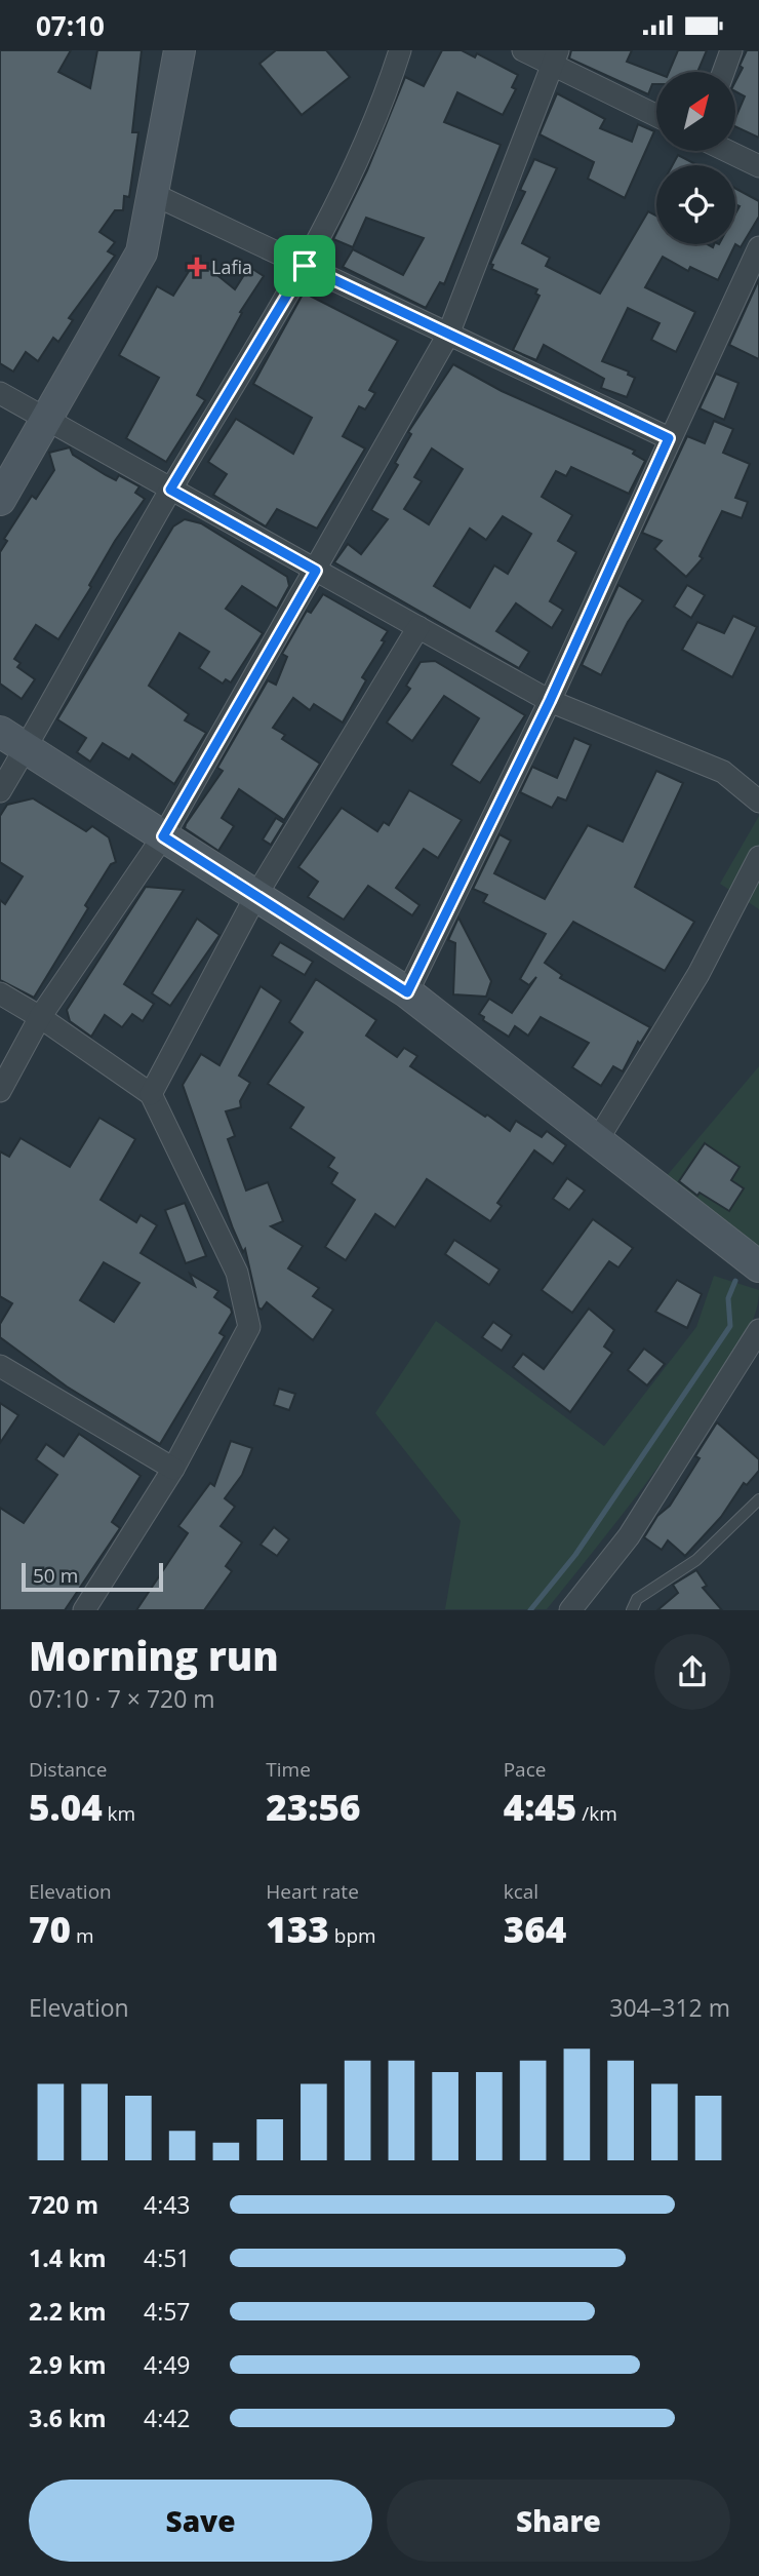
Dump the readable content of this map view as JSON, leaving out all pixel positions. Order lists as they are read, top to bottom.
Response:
{
  "places": {
    "health": ["Lafia"]
  },
  "scale_bar": "50 m",
  "north": "top right",
  "page": {
    "status": "07:10",
    "scale": "50 m",
    "heading": ["Morning run", "07:10 · 7 × 720 m"],
    "stats": [
      ["Distance", "5.04 km"],
      ["Time", "23:56"],
      ["Pace", "4:45 /km"],
      ["Elevation", "70 m"],
      ["Heart rate", "133 bpm"],
      ["kcal", "364"]
    ],
    "chart": ["Elevation", "304–312 m"],
    "list": [
      {
        "name": "720 m",
        "note": "4:43"
      },
      {
        "name": "1.4 km",
        "note": "4:51"
      },
      {
        "name": "2.2 km",
        "note": "4:57"
      },
      {
        "name": "2.9 km",
        "note": "4:49"
      },
      {
        "name": "3.6 km",
        "note": "4:42"
      }
    ],
    "buttons": ["Save", "Share"]
  }
}
